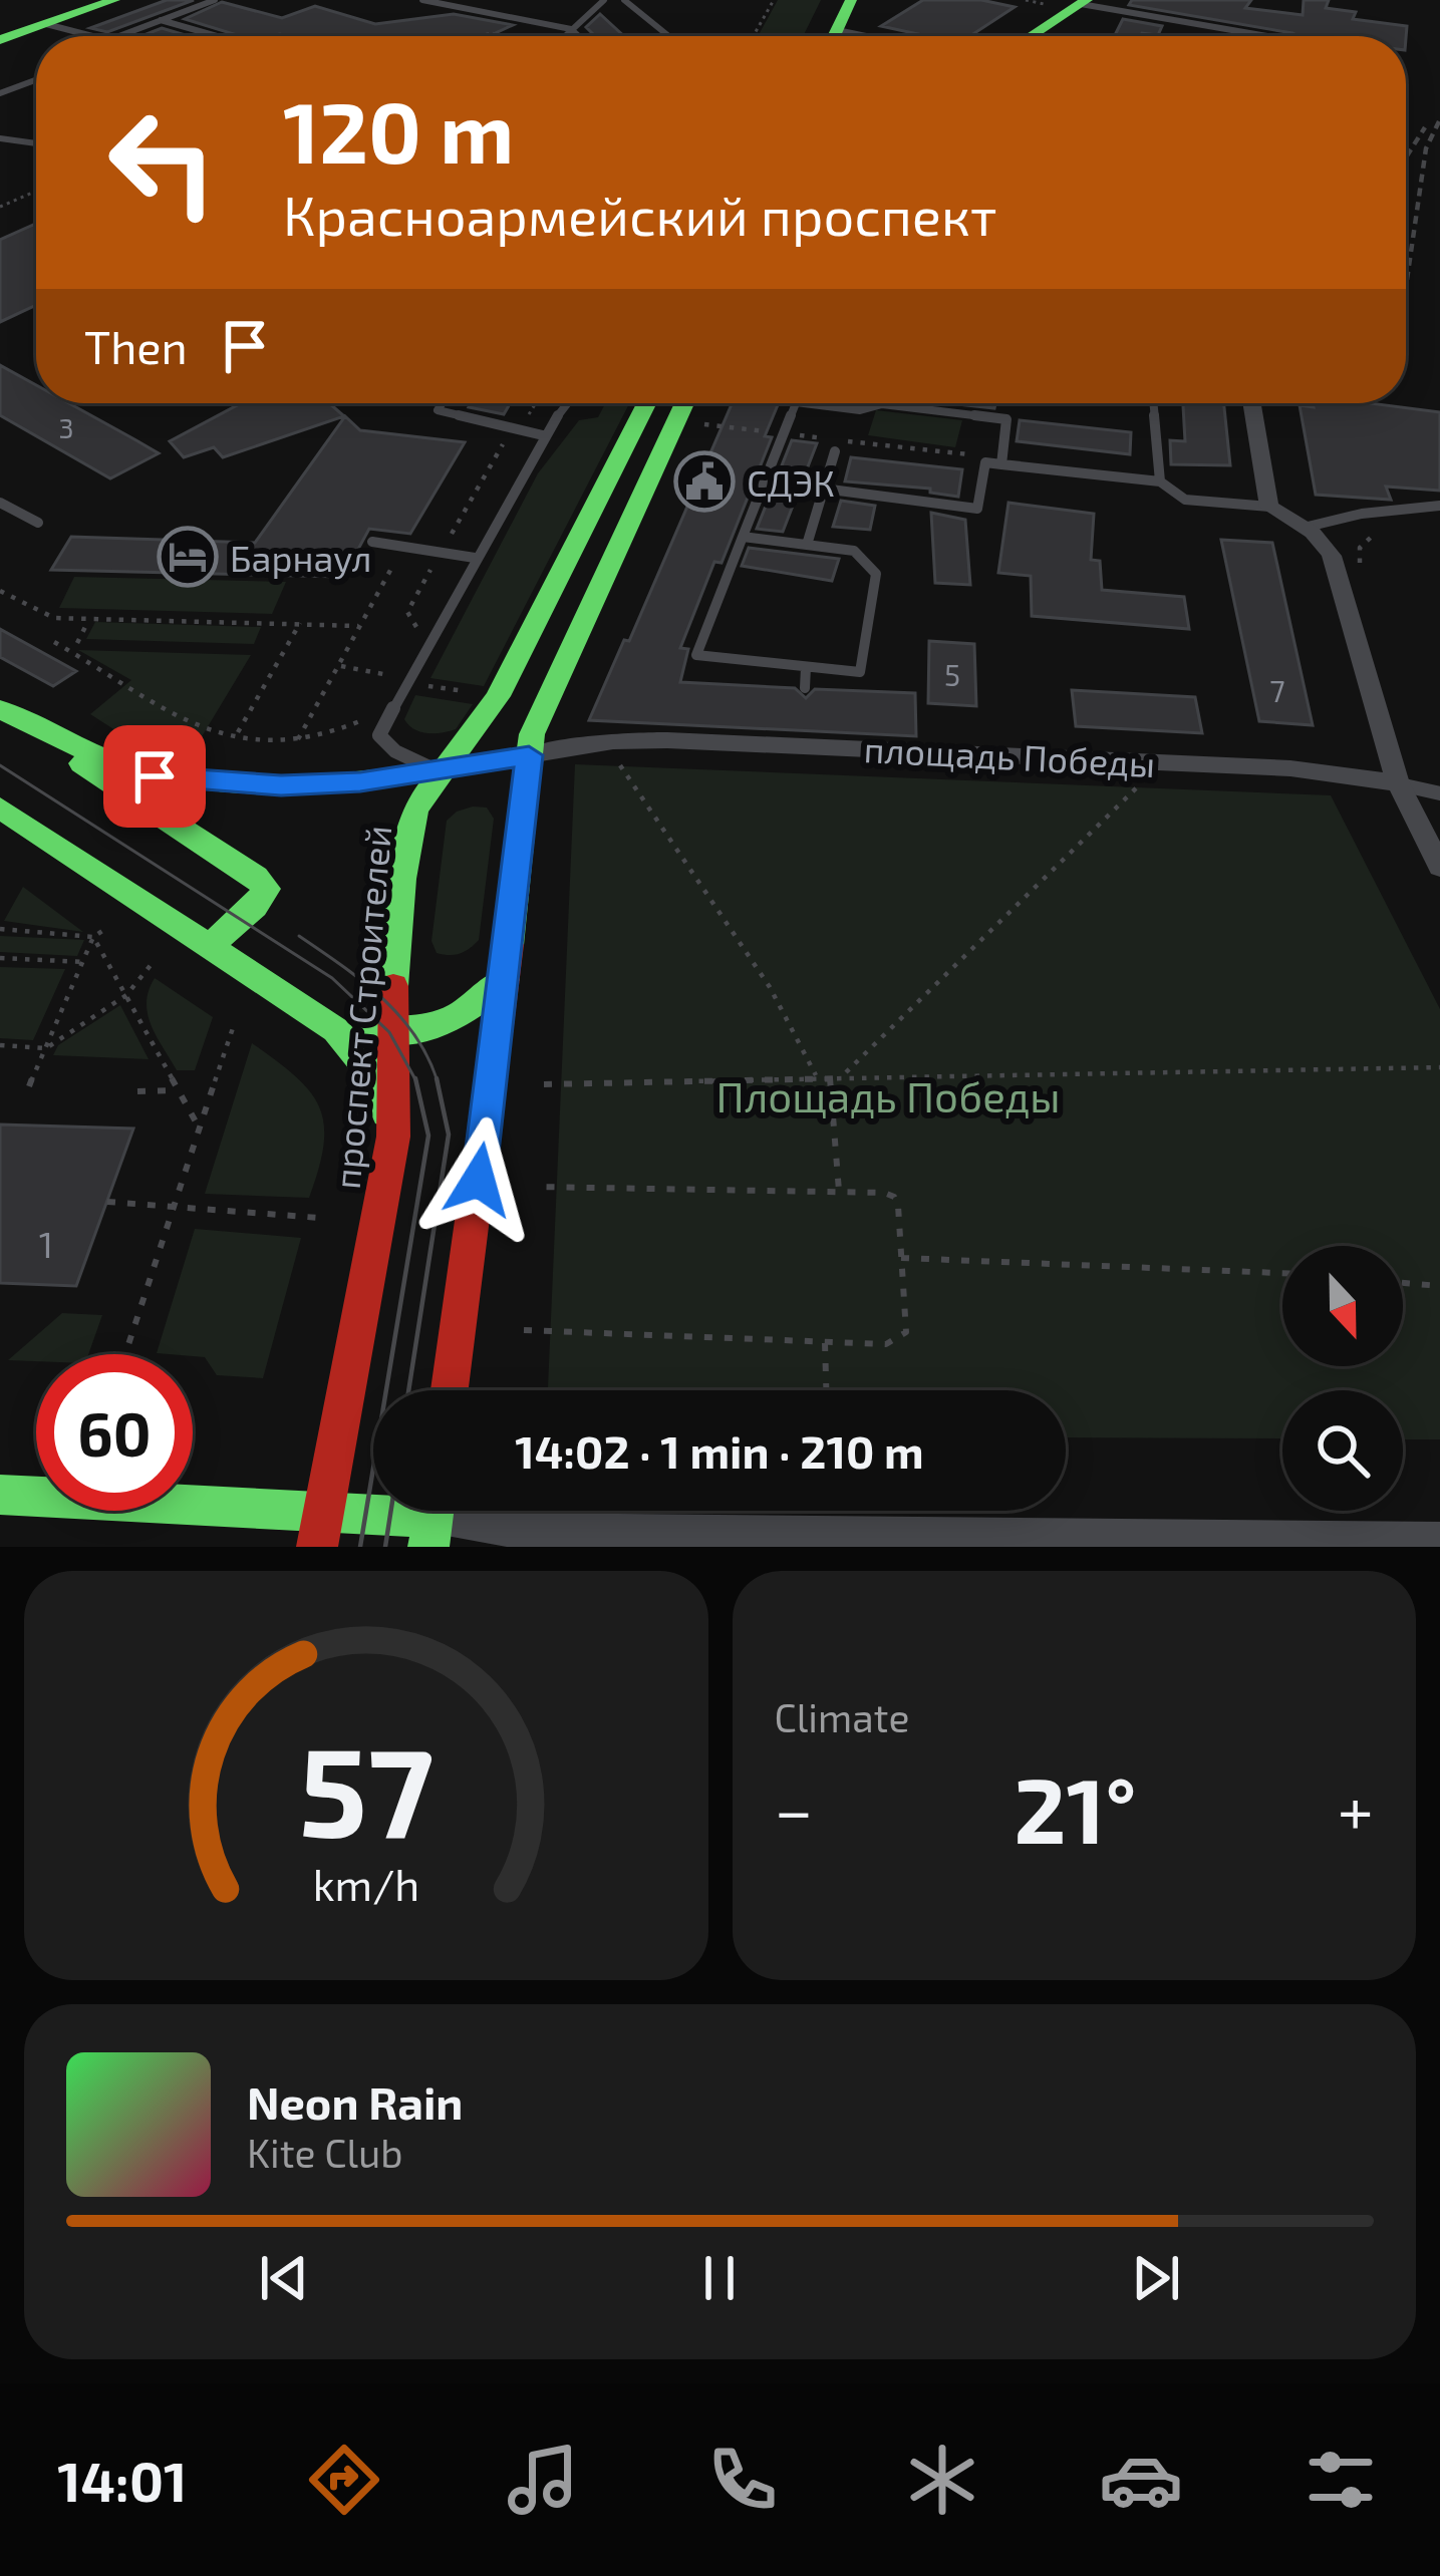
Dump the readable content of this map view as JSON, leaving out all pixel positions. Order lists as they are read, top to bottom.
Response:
{
  "streets": {
    "main road": ["проспект Строителей"],
    "street": ["площадь Победы"]
  },
  "parks": ["Площадь Победы"],
  "places": {
    "public building": ["СДЭК"],
    "hotel": ["Барнаул"]
  },
  "house_numbers": [
    "3",
    "5",
    "7",
    "1"
  ],
  "north": "bottom",
  "page": {
    "turn": ["120 m", "Красноармейский проспект"],
    "then": "Then",
    "limit": "60",
    "trip": "14:02 · 1 min · 210 m",
    "tile": "Climate",
    "heat": ["−", "21°", "+"],
    "song": ["Neon Rain", "Kite Club"],
    "tabs": "14:01",
    "gauge": ["57", "km/h"]
  }
}
